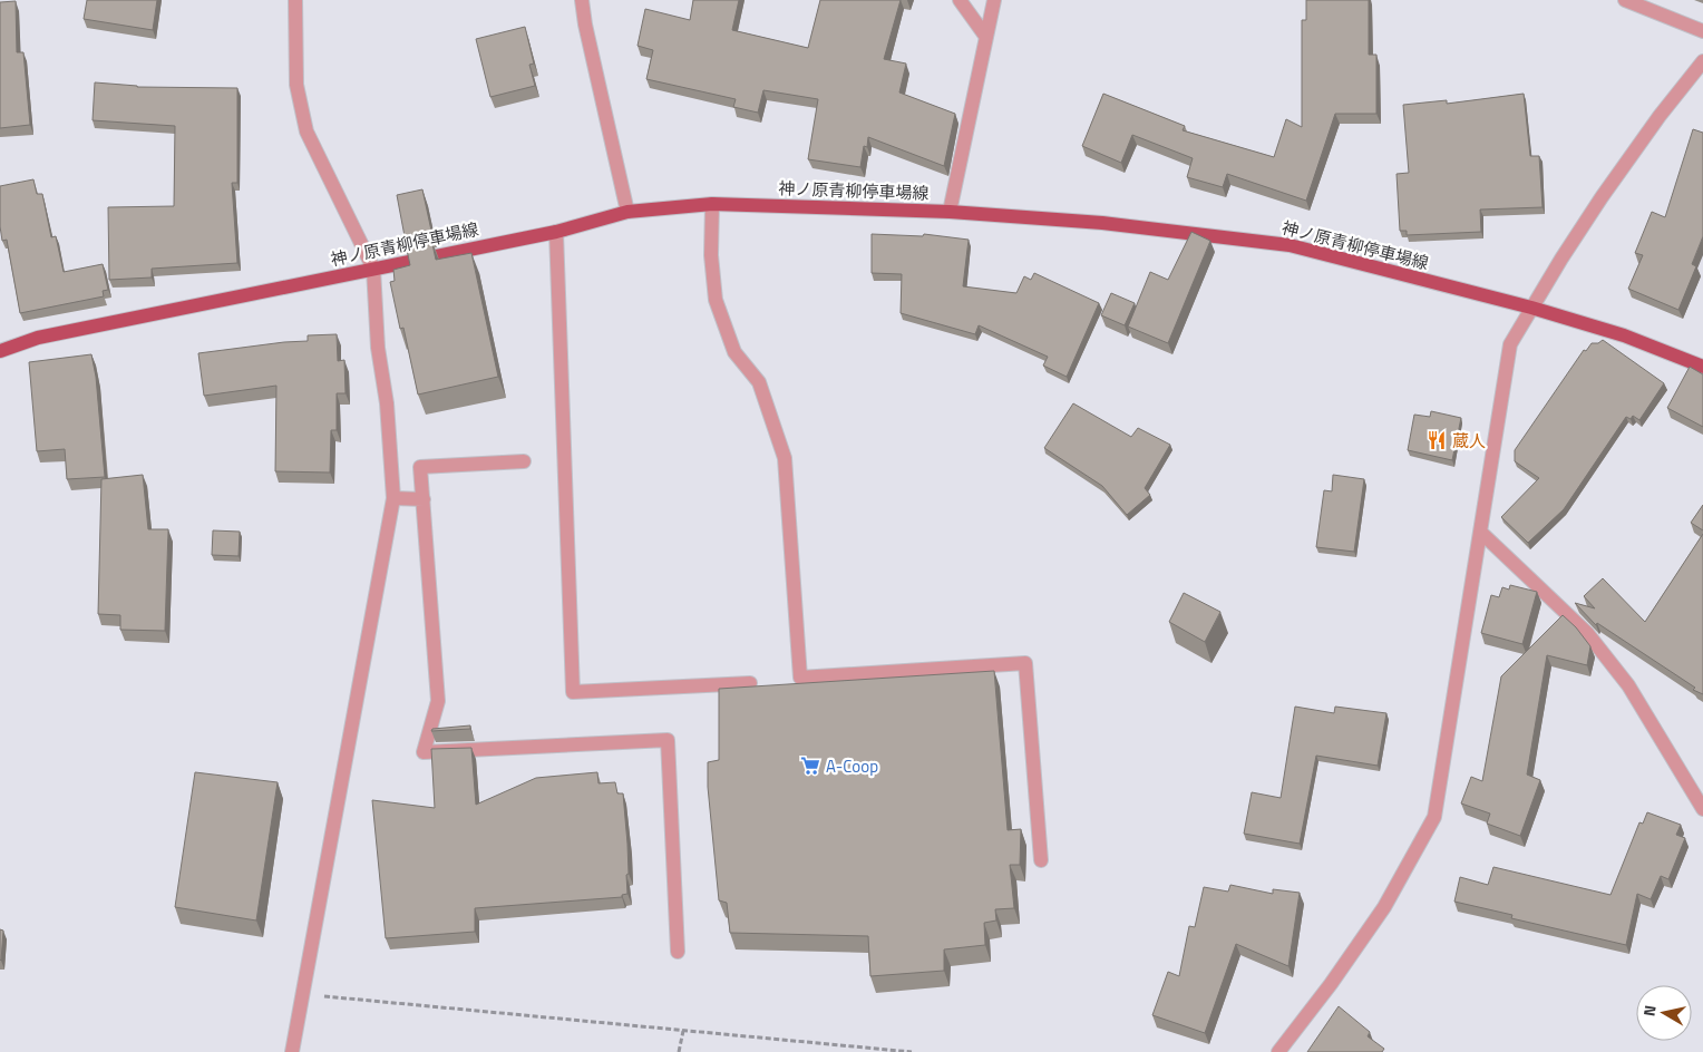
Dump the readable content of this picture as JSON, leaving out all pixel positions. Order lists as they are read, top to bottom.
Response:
{
  "streets": {
    "main road": ["神ノ原青柳停車場線"]
  },
  "places": {
    "restaurant": ["蔵人"],
    "supermarket": ["A-Coop"]
  },
  "north": "left"
}
